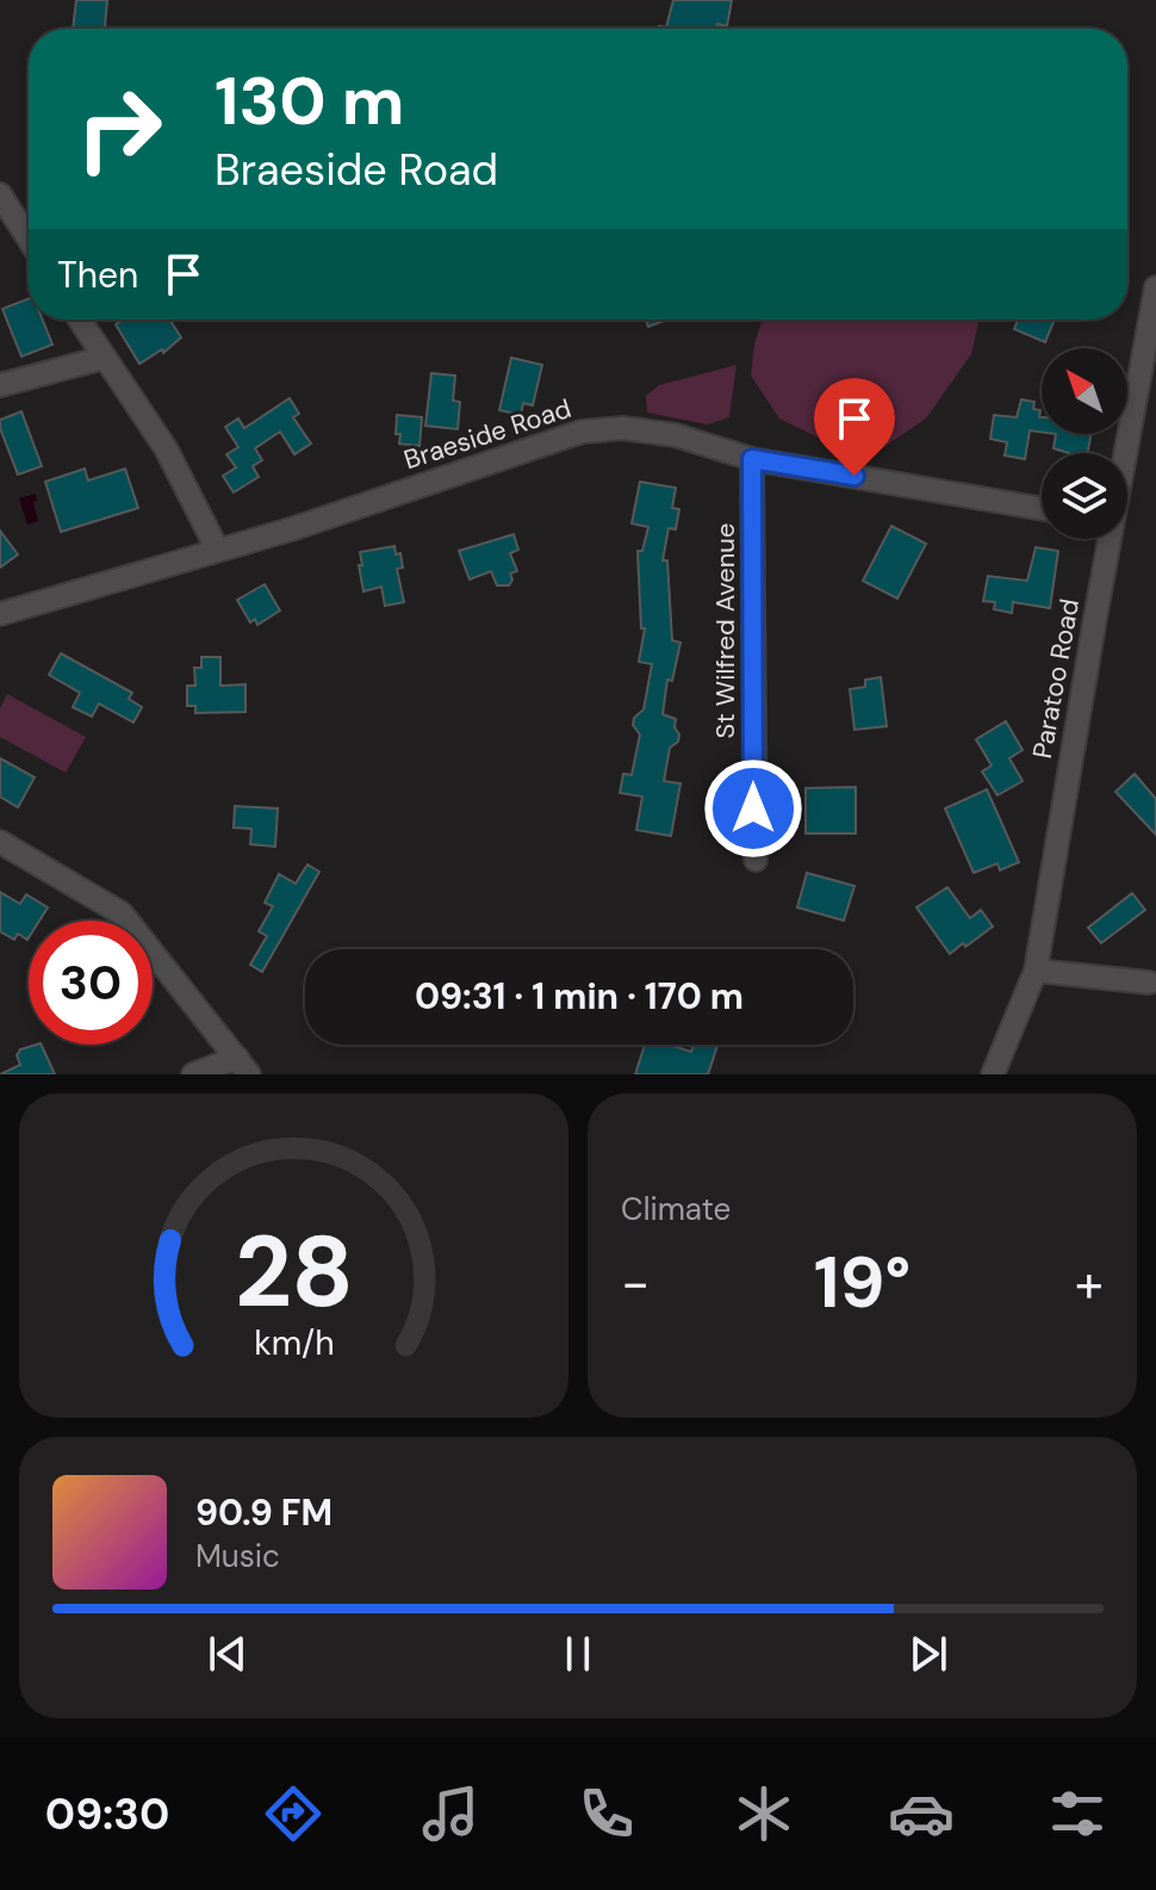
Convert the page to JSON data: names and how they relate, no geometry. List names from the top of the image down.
{
  "streets": {
    "street": ["Braeside Road", "St Wilfred Avenue", "Paratoo Road"]
  },
  "crossings": [
    ["Braeside Road", "St Wilfred Avenue"]
  ],
  "north": "top left",
  "page": {
    "turn": ["130 m", "Braeside Road"],
    "then": "Then",
    "limit": "30",
    "trip": "09:31 · 1 min · 170 m",
    "tile": "Climate",
    "heat": ["−", "19°", "+"],
    "song": ["90.9 FM", "Music"],
    "tabs": "09:30",
    "gauge": ["28", "km/h"]
  }
}
